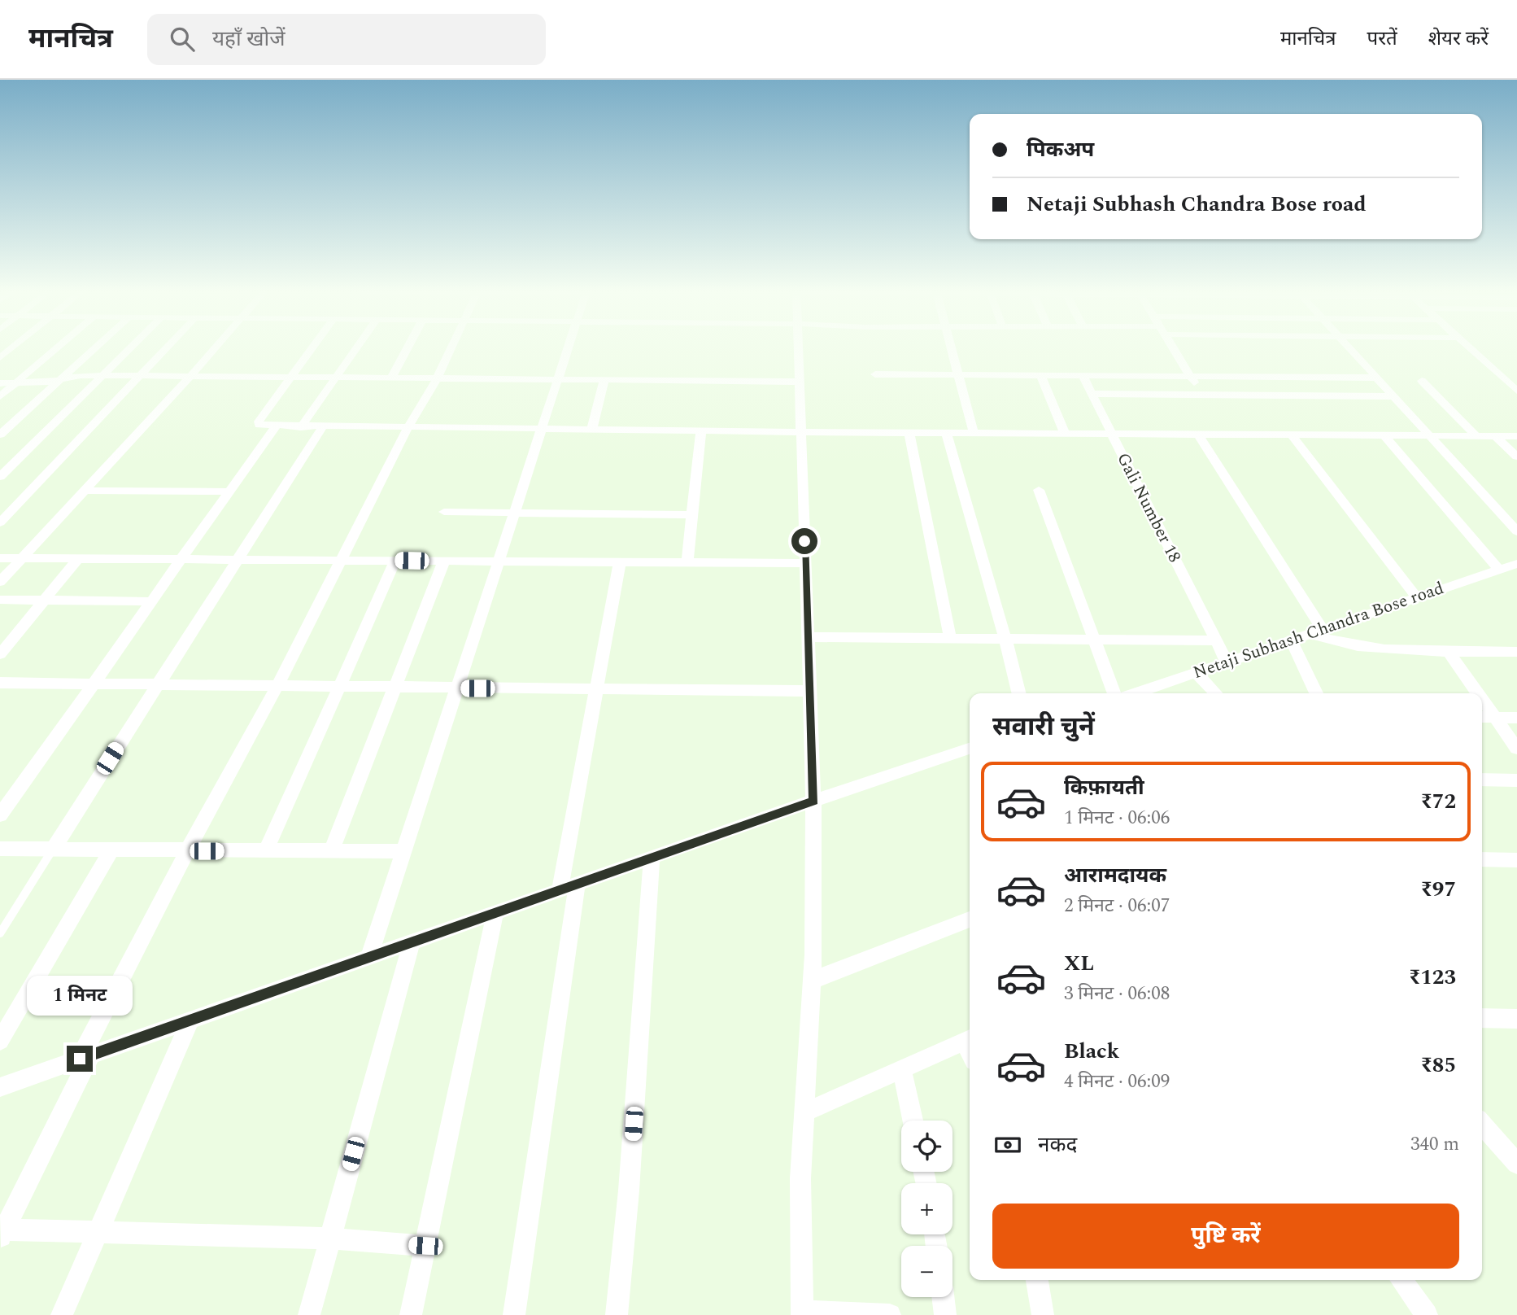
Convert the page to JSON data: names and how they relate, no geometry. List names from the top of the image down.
{
  "streets": {
    "street": ["Gali Number 18", "Netaji Subhash Chandra Bose road"]
  },
  "crossings": [
    ["Gali Number 18", "Netaji Subhash Chandra Bose road"]
  ],
  "page": {
    "header": "मानचित्र",
    "search": "यहाँ खोजें",
    "nav": ["मानचित्र", "परतें", "शेयर करें"],
    "banner": ["पिकअप", "Netaji Subhash Chandra Bose road"],
    "heading": "सवारी चुनें",
    "list": [
      {
        "name": "किफ़ायती",
        "note": "1 मिनट · 06:06",
        "value": "₹72"
      },
      {
        "name": "आरामदायक",
        "note": "2 मिनट · 06:07",
        "value": "₹97"
      },
      {
        "name": "XL",
        "note": "3 मिनट · 06:08",
        "value": "₹123"
      },
      {
        "name": "Black",
        "note": "4 मिनट · 06:09",
        "value": "₹85"
      }
    ],
    "bubble": "1 मिनट",
    "pay": ["नकद", "340 m"],
    "map_buttons": ["+", "−"],
    "buttons": "पुष्टि करें"
  }
}
